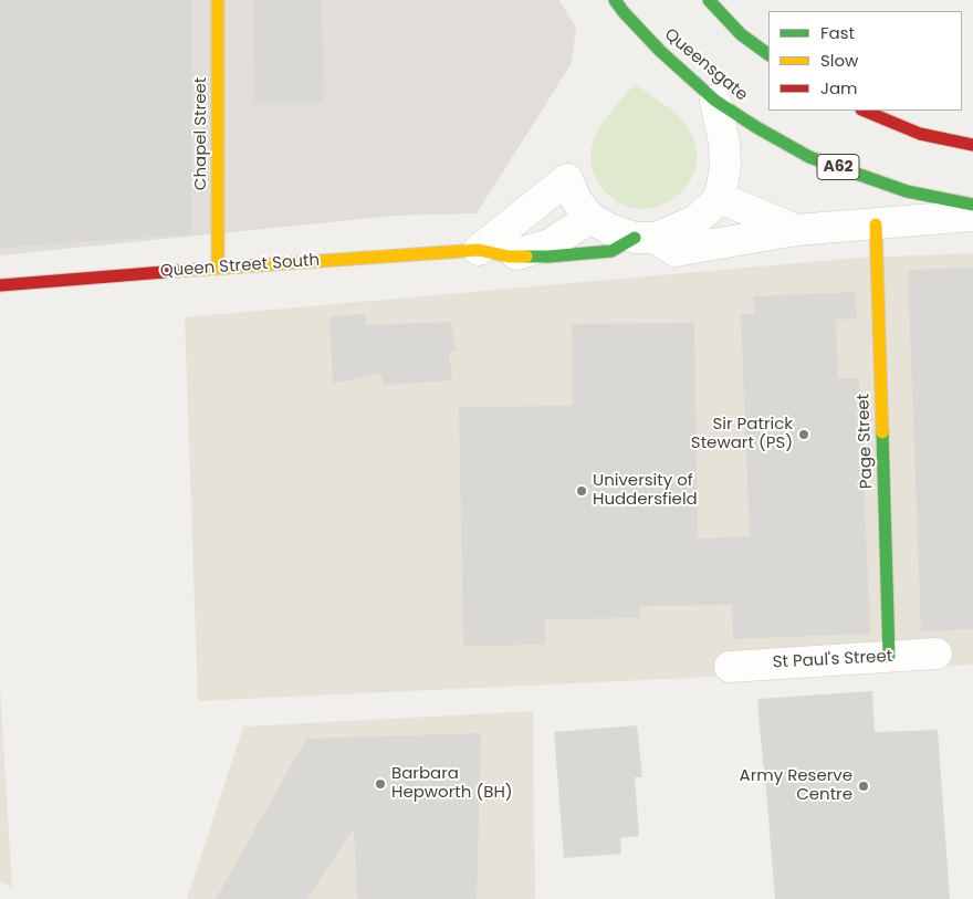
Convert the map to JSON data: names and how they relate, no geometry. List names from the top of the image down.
{
  "streets": {
    "main road": [
      "Queensgate",
      "Chapel Street",
      "A62",
      "Queen Street South",
      "Page Street"
    ],
    "street": ["St Paul's Street"]
  },
  "crossings": [
    ["Chapel Street", "Queen Street South"],
    ["Page Street", "St Paul's Street"]
  ],
  "places": [
    "Sir Patrick Stewart (PS)",
    "University of Huddersfield",
    "Barbara Hepworth (BH)",
    "Army Reserve Centre"
  ],
  "legend": ["Fast", "Slow", "Jam"]
}
